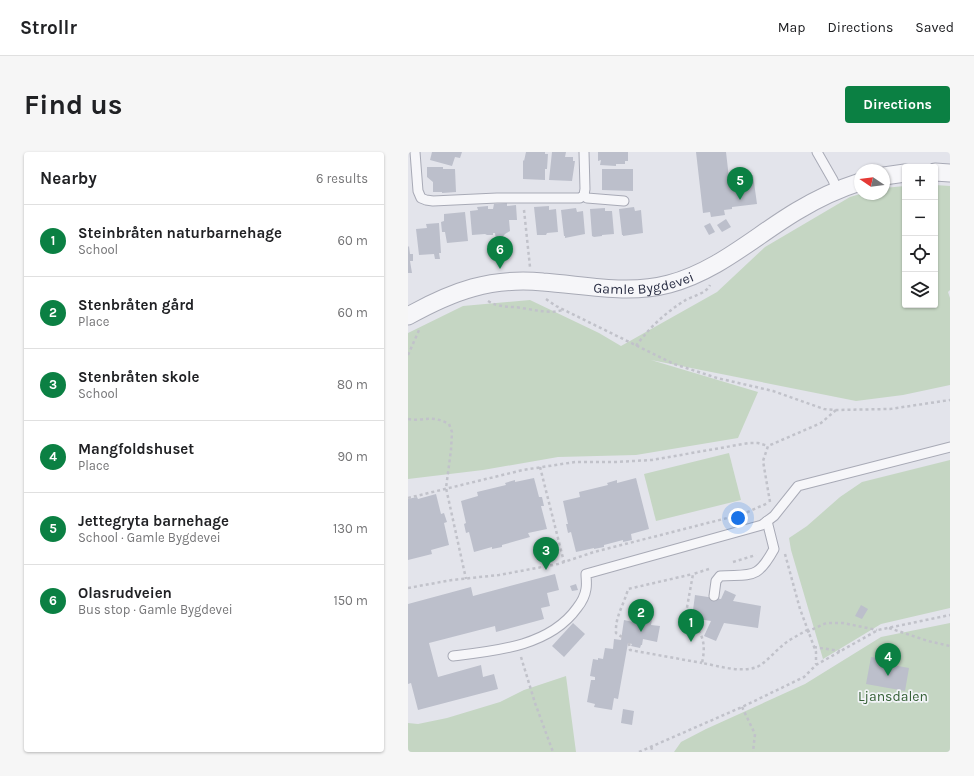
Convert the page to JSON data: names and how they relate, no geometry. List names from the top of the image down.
{
  "streets": {
    "street": ["Gamle Bygdevei"]
  },
  "parks": ["Ljansdalen"],
  "north": "left",
  "page": {
    "header": "Strollr",
    "nav": ["Map", "Directions", "Saved"],
    "buttons": "Directions",
    "title": "Find us",
    "heading": ["Nearby", "6 results"],
    "map_buttons": ["+", "−"],
    "pins": [
      "5",
      "6",
      "3",
      "2",
      "1",
      "4"
    ],
    "list": [
      {
        "mark": "1",
        "name": "Steinbråten naturbarnehage",
        "note": "School",
        "value": "60 m"
      },
      {
        "mark": "2",
        "name": "Stenbråten gård",
        "note": "Place",
        "value": "60 m"
      },
      {
        "mark": "3",
        "name": "Stenbråten skole",
        "note": "School",
        "value": "80 m"
      },
      {
        "mark": "4",
        "name": "Mangfoldshuset",
        "note": "Place",
        "value": "90 m"
      },
      {
        "mark": "5",
        "name": "Jettegryta barnehage",
        "note": "School · Gamle Bygdevei",
        "value": "130 m"
      },
      {
        "mark": "6",
        "name": "Olasrudveien",
        "note": "Bus stop · Gamle Bygdevei",
        "value": "150 m"
      }
    ]
  }
}
